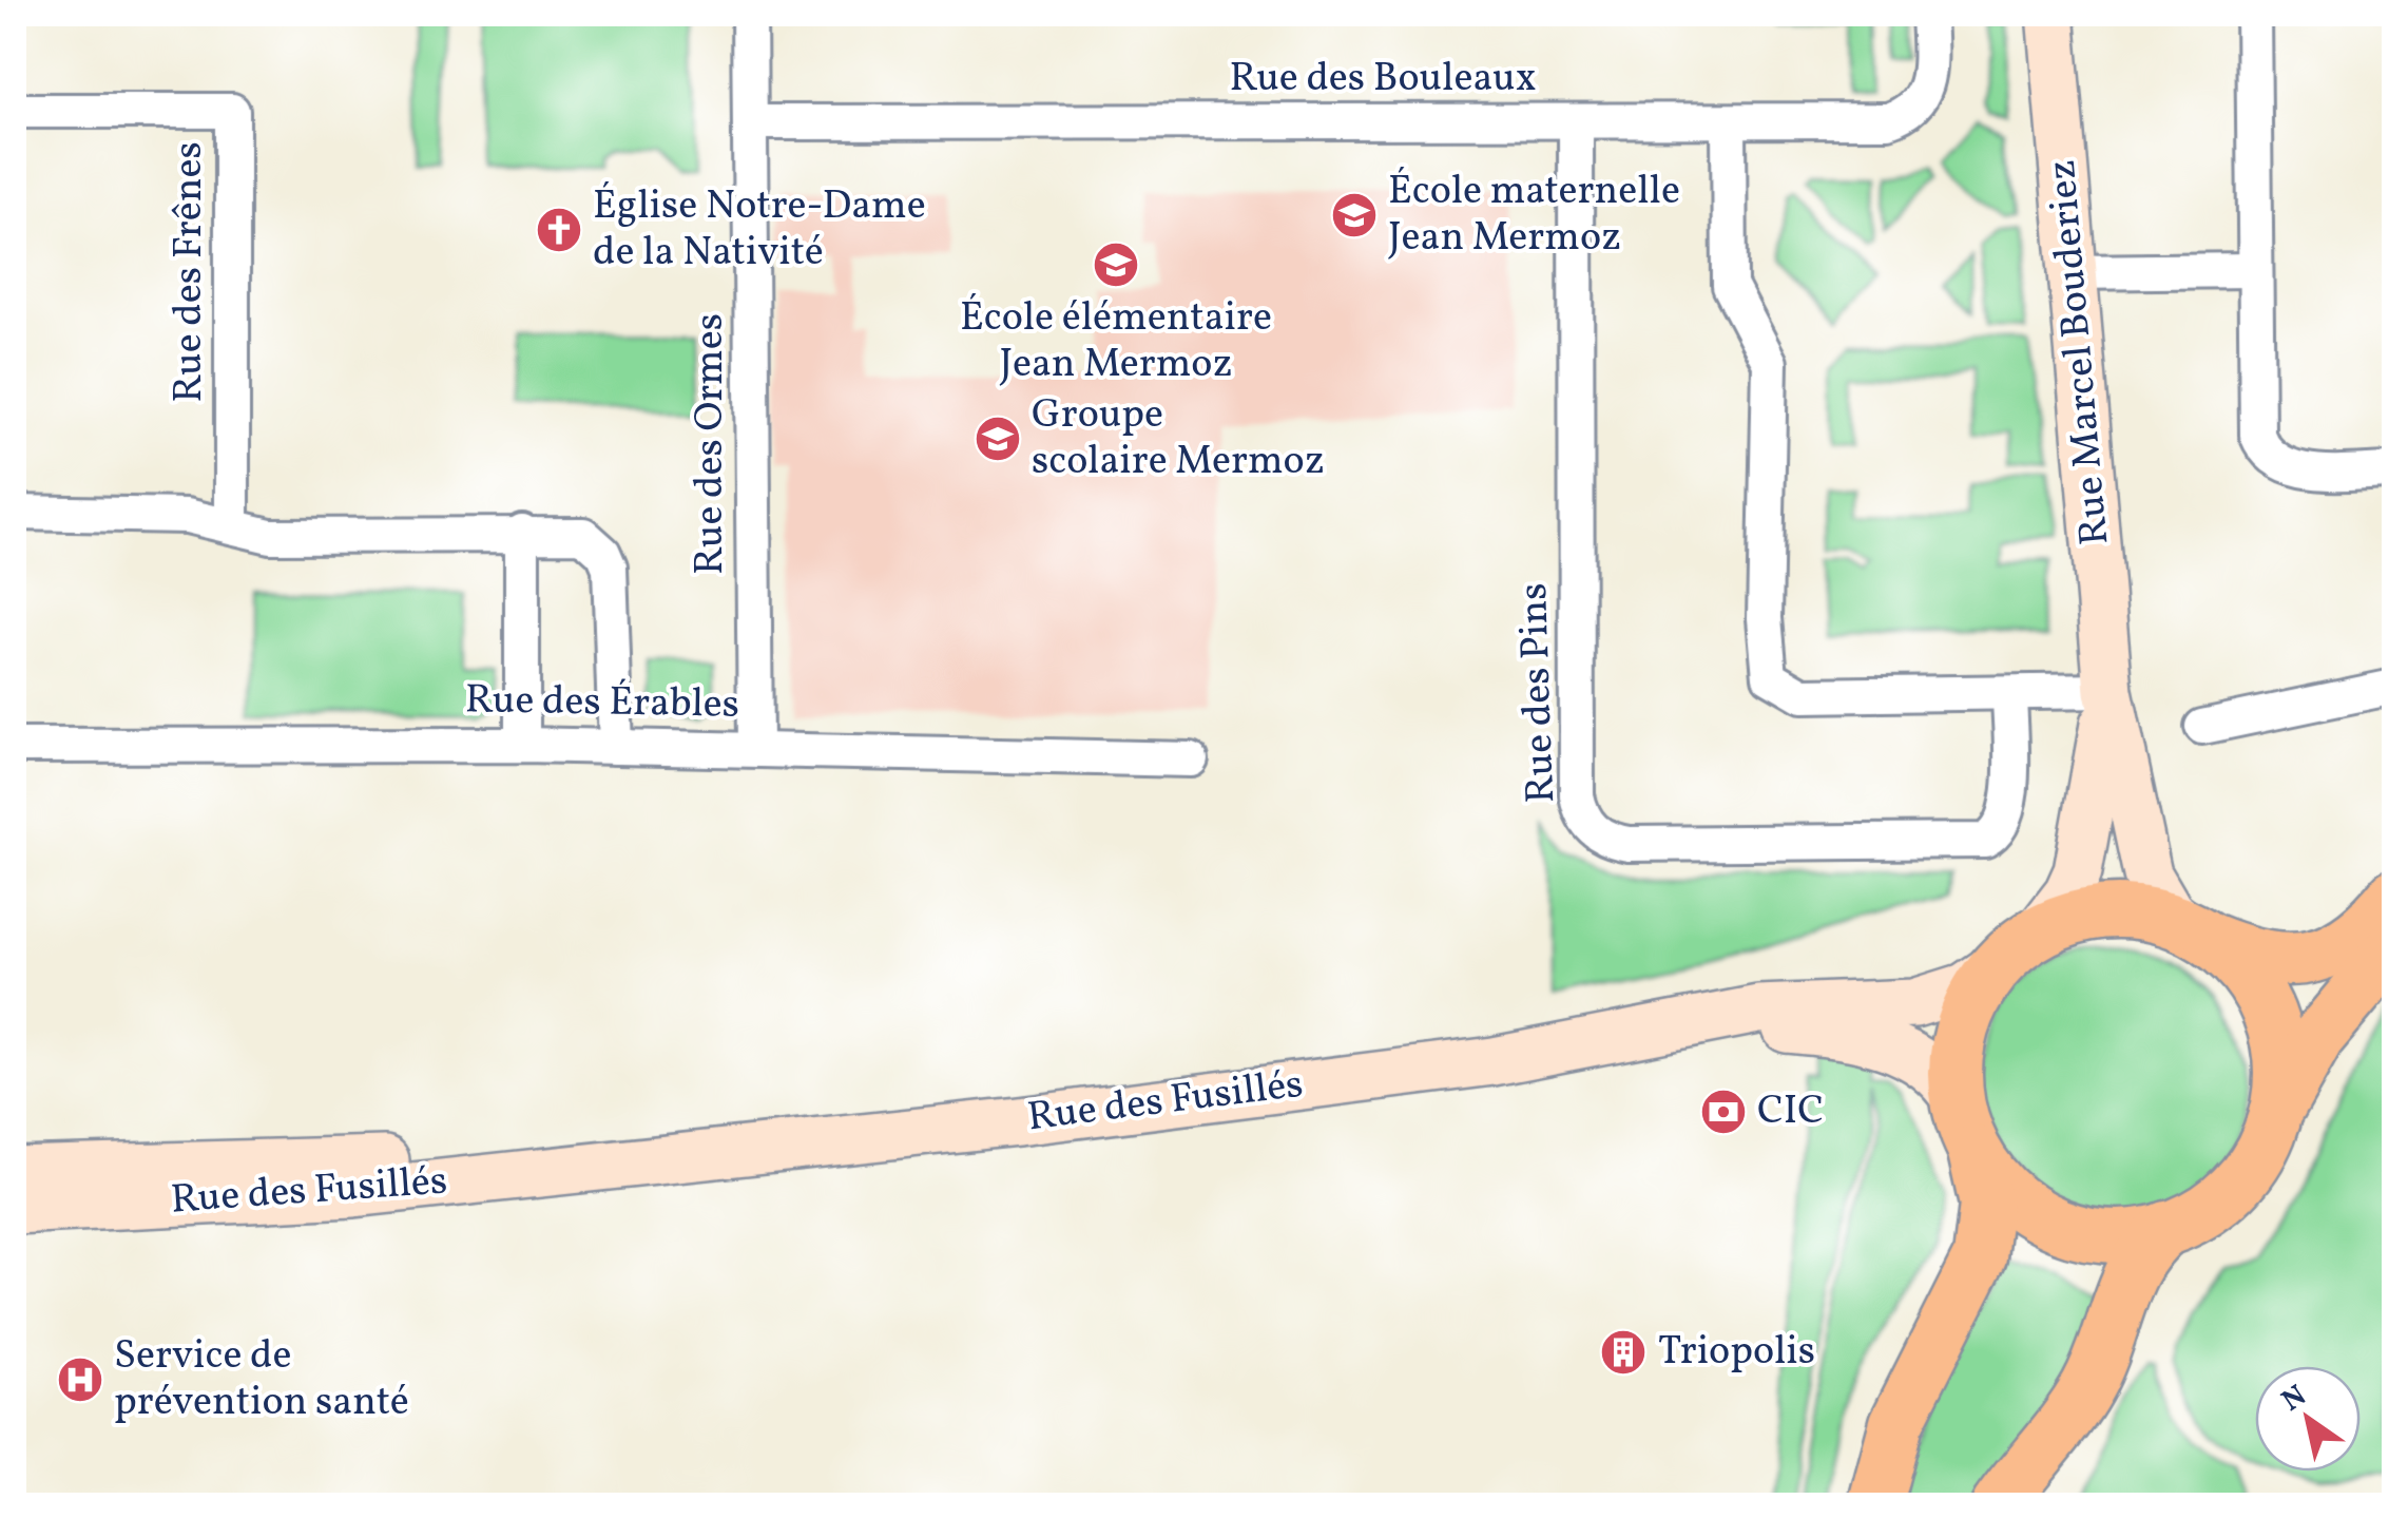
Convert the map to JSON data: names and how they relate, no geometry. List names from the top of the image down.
{
  "streets": {
    "main road": ["Rue Marcel Bouderiez", "Rue des Fusillés"],
    "street": [
      "Rue des Bouleaux",
      "Rue des Frênes",
      "Rue des Ormes",
      "Rue des Pins",
      "Rue des Érables"
    ]
  },
  "crossings": [
    ["Rue des Bouleaux", "Rue des Ormes"],
    ["Rue des Bouleaux", "Rue des Pins"],
    ["Rue Marcel Bouderiez", "Rue des Fusillés"],
    ["Rue des Ormes", "Rue des Érables"]
  ],
  "places": {
    "school or university": ["École maternelle Jean Mermoz", "École élémentaire Jean Mermoz", "Groupe scolaire Mermoz"],
    "church": ["Église Notre-Dame de la Nativité"],
    "bank": ["CIC"],
    "building": ["Triopolis"],
    "hospital": ["Service de prévention santé"]
  },
  "north": "top left"
}
